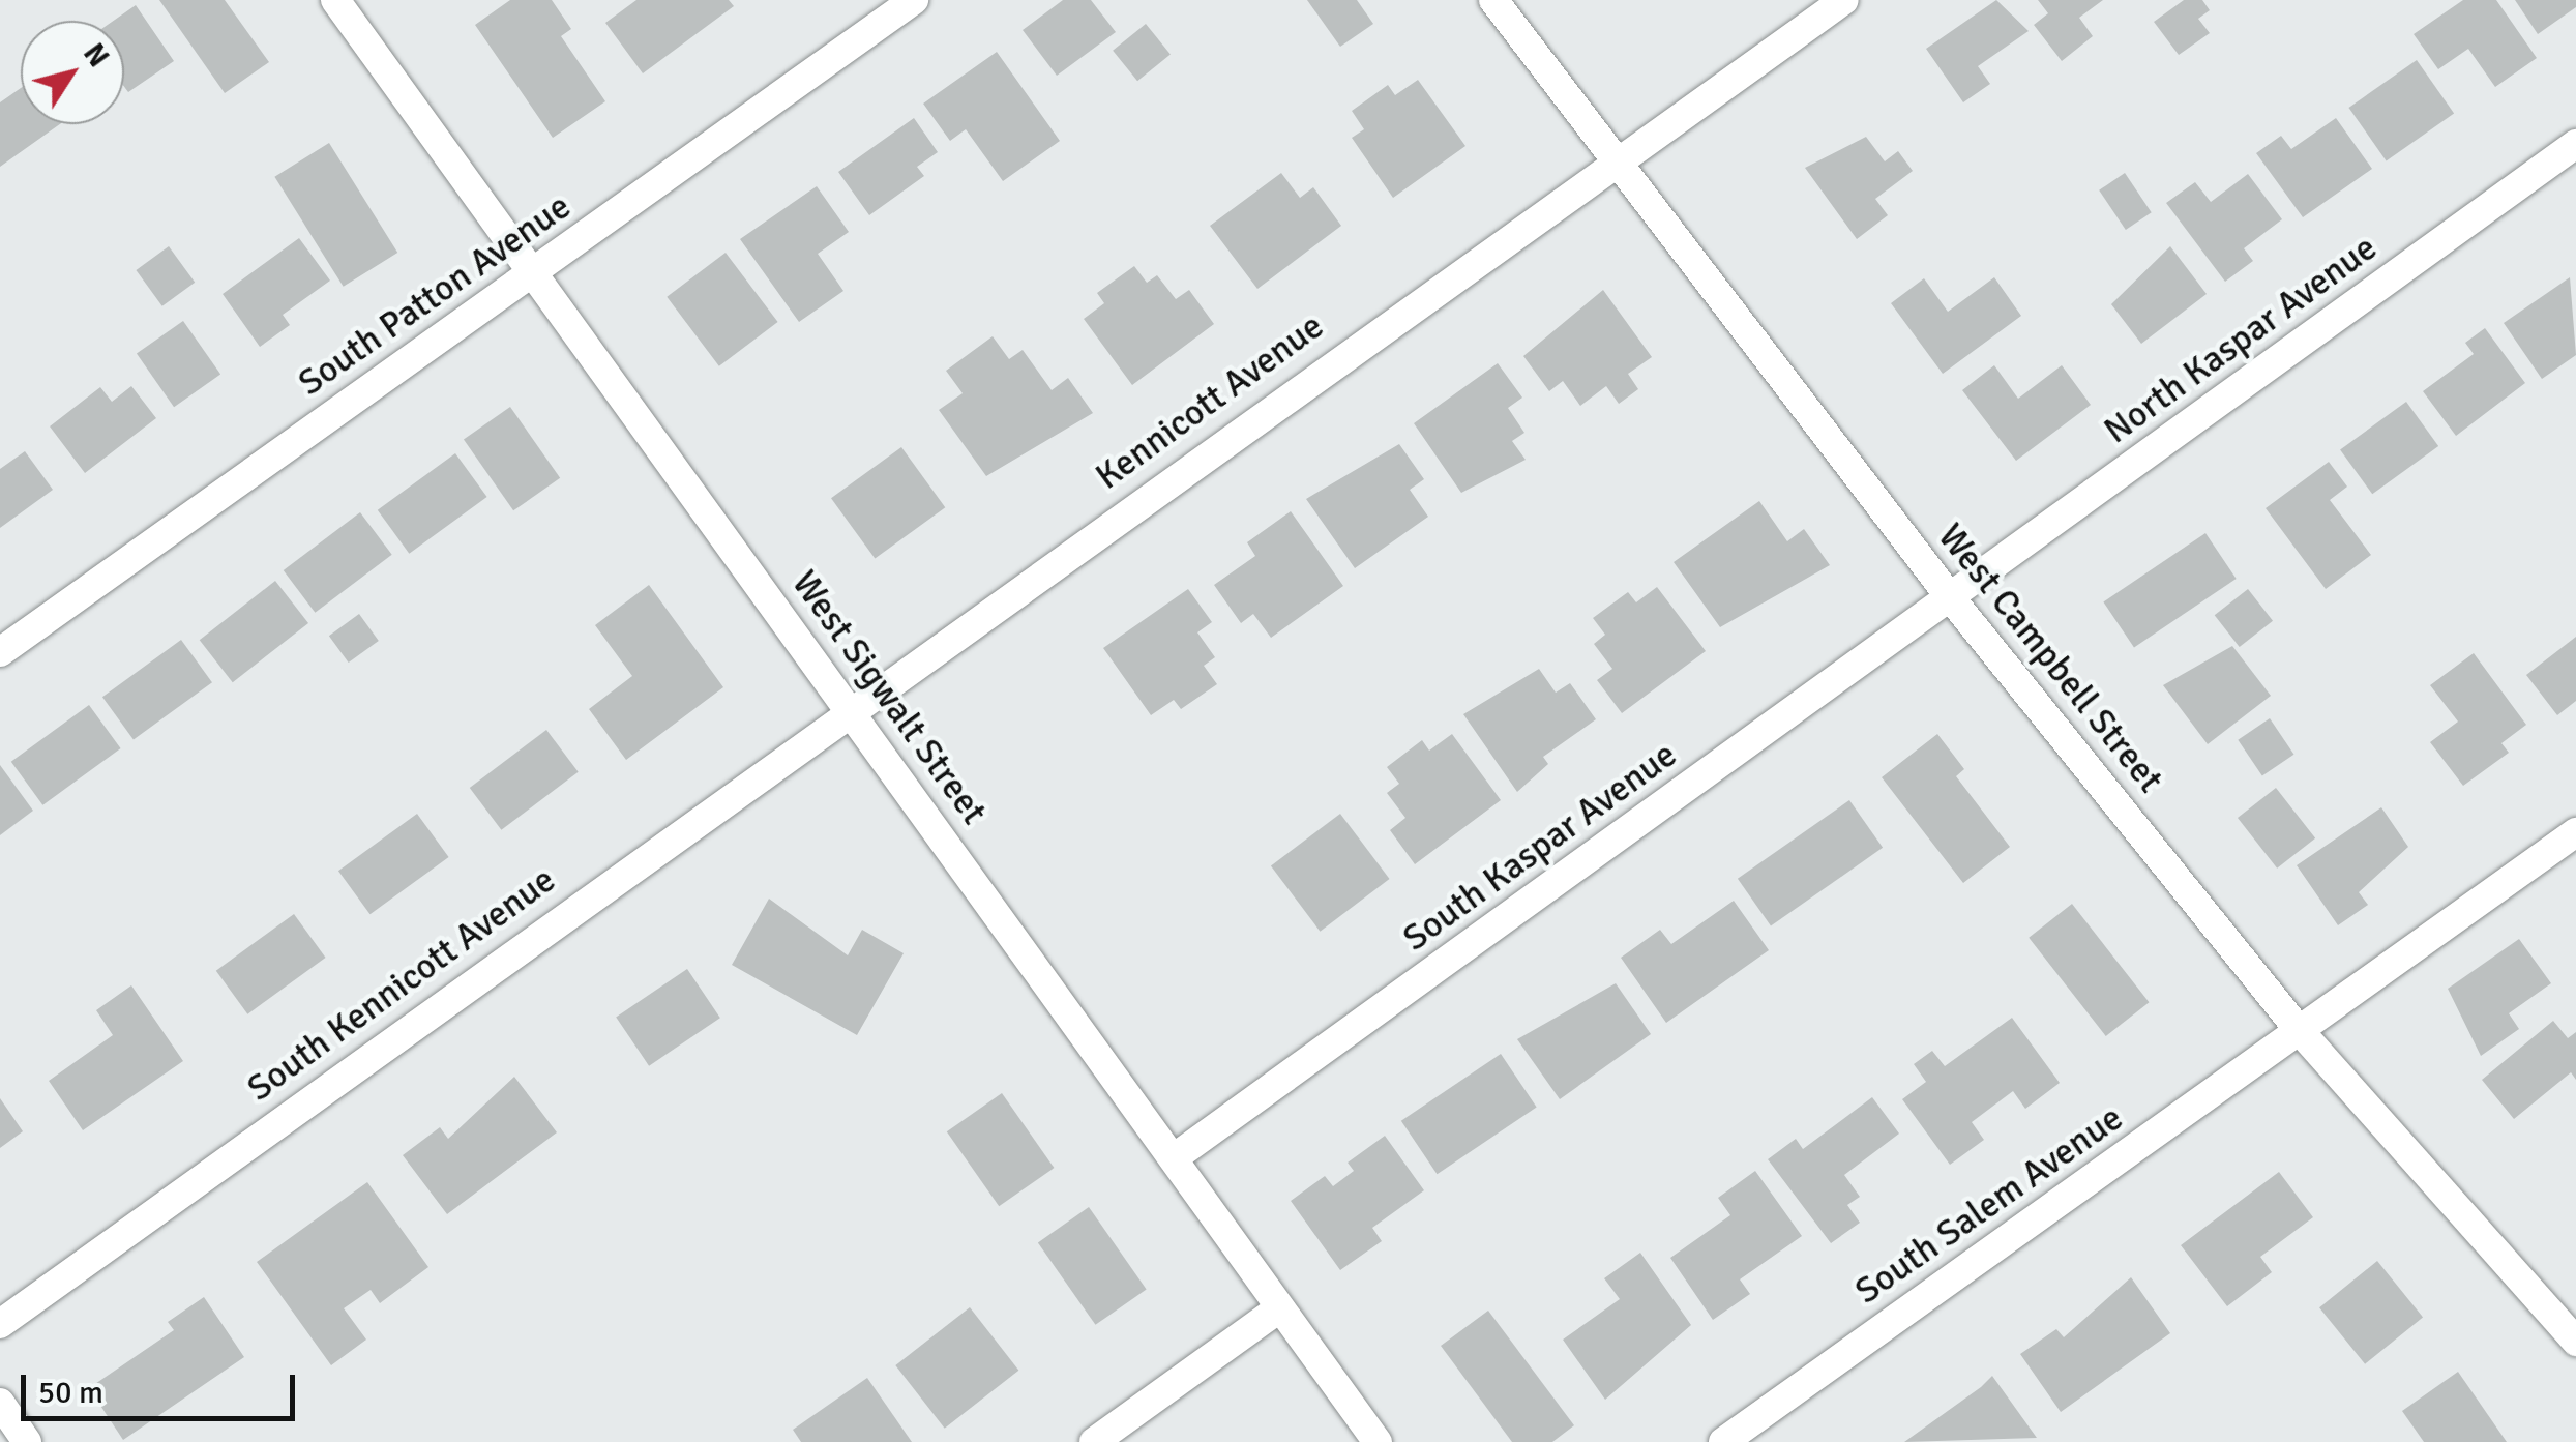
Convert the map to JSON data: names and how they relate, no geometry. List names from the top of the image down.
{
  "streets": {
    "street": [
      "South Patton Avenue",
      "North Kaspar Avenue",
      "Kennicott Avenue",
      "West Campbell Street",
      "West Sigwalt Street",
      "South Kaspar Avenue",
      "South Kennicott Avenue",
      "South Salem Avenue"
    ]
  },
  "crossings": [
    ["South Patton Avenue", "West Sigwalt Street"],
    ["North Kaspar Avenue", "West Campbell Street"],
    ["North Kaspar Avenue", "South Kaspar Avenue"],
    ["Kennicott Avenue", "West Campbell Street"],
    ["Kennicott Avenue", "West Sigwalt Street"],
    ["Kennicott Avenue", "South Kennicott Avenue"],
    ["West Campbell Street", "South Kaspar Avenue"],
    ["West Campbell Street", "South Salem Avenue"],
    ["West Sigwalt Street", "South Kaspar Avenue"],
    ["West Sigwalt Street", "South Kennicott Avenue"]
  ],
  "scale_bar": "50 m",
  "north": "top right"
}
